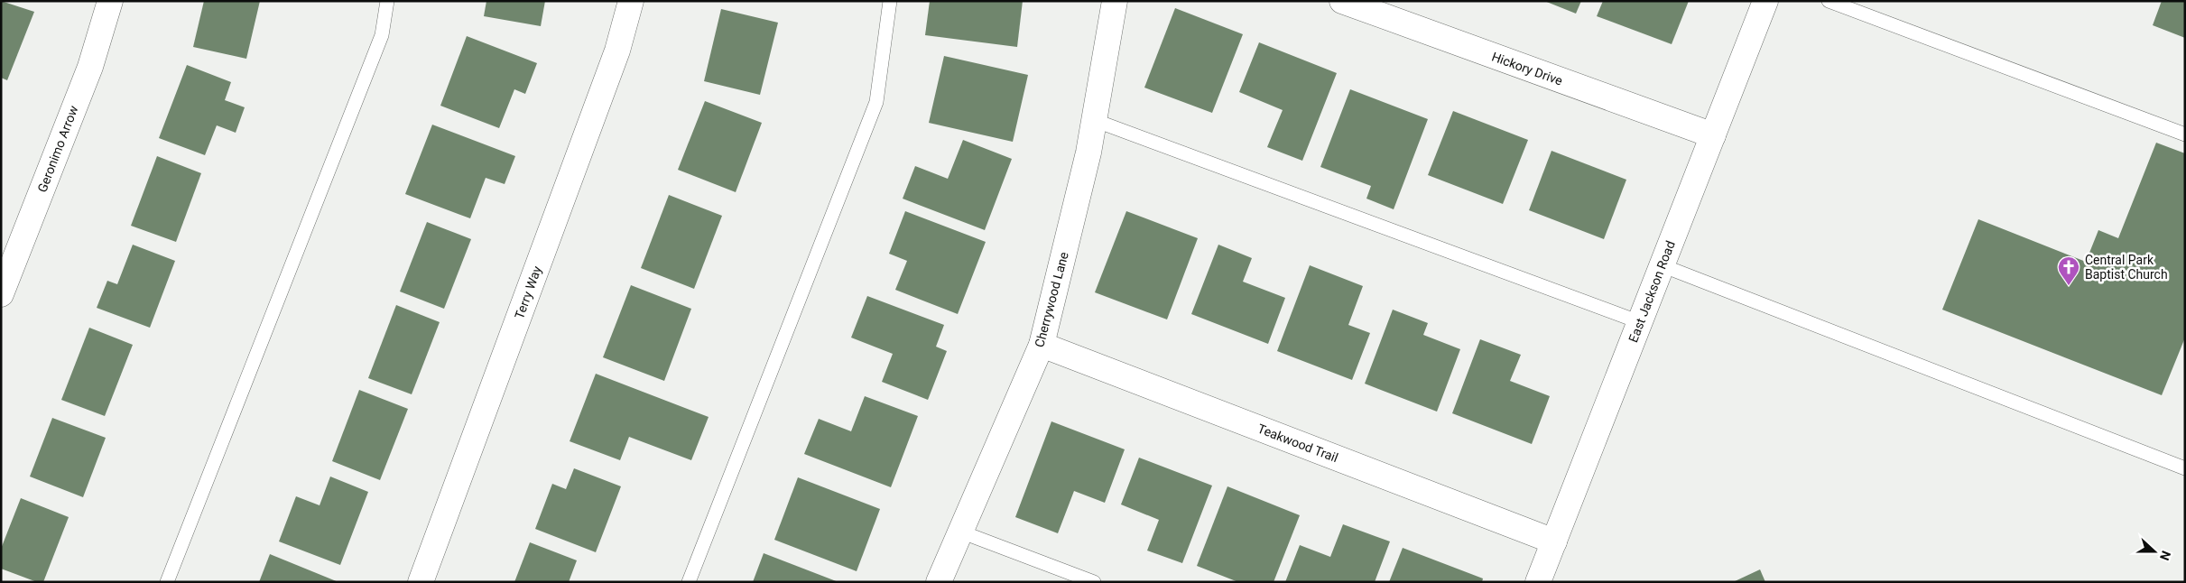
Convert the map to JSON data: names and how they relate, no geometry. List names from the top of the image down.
{
  "streets": {
    "street": [
      "Hickory Drive",
      "Geronimo Arrow",
      "East Jackson Road",
      "Terry Way",
      "Cherrywood Lane",
      "Teakwood Trail"
    ]
  },
  "crossings": [
    ["Hickory Drive", "East Jackson Road"],
    ["East Jackson Road", "Teakwood Trail"],
    ["Cherrywood Lane", "Teakwood Trail"]
  ],
  "places": {
    "church": ["Central Park Baptist Church"]
  },
  "north": "right"
}
